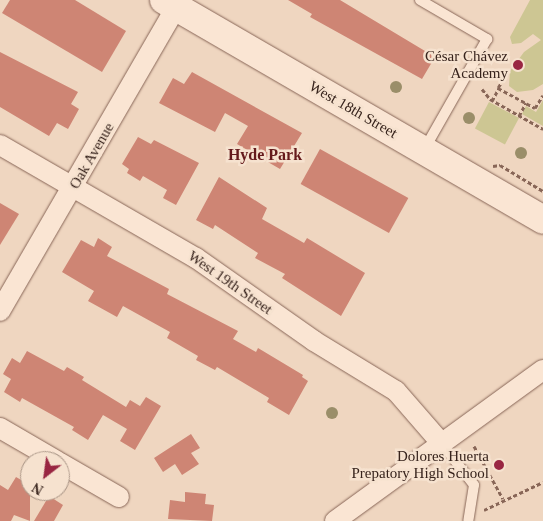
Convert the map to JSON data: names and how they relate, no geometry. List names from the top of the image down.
{
  "streets": {
    "street": ["West 18th Street", "Oak Avenue", "West 19th Street"]
  },
  "crossings": [
    ["West 18th Street", "Oak Avenue"],
    ["Oak Avenue", "West 19th Street"]
  ],
  "districts": ["Hyde Park"],
  "places": ["César Chávez Academy", "Dolores Huerta Prepatory High School"],
  "north": "bottom left"
}
